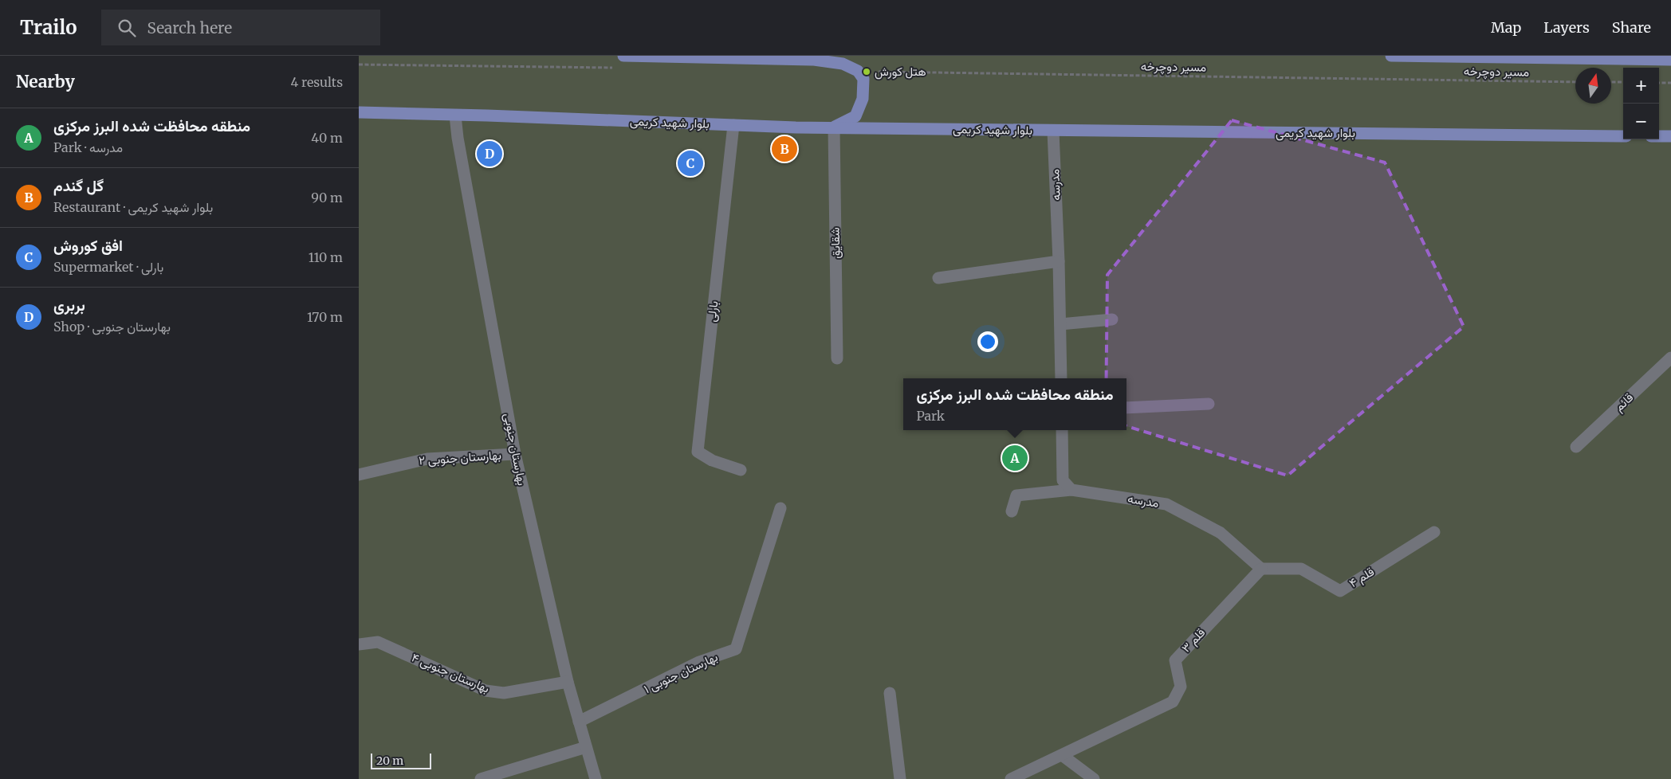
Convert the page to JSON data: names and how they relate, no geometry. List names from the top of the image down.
{
  "streets": {
    "main road": ["بلوار شهید کریمی"],
    "street": [
      "مدرسه",
      "شقایق",
      "بارلی",
      "قائم",
      "بهارستان جنوبی",
      "بهارستان جنوبی ۲",
      "قلم ۴",
      "قلم ۳",
      "بهارستان جنوبی ۴",
      "بهارستان جنوبی ۱"
    ],
    "path": ["مسیر دوچرخه"]
  },
  "crossings": [
    ["بلوار شهید کریمی", "مدرسه"],
    ["بلوار شهید کریمی", "شقایق"],
    ["بلوار شهید کریمی", "بارلی"],
    ["بلوار شهید کریمی", "بهارستان جنوبی"],
    ["مدرسه", "قلم ۴"],
    ["مدرسه", "قلم ۳"],
    ["بهارستان جنوبی", "بهارستان جنوبی ۲"],
    ["بهارستان جنوبی", "بهارستان جنوبی ۴"],
    ["بهارستان جنوبی", "بهارستان جنوبی ۱"],
    ["قلم ۴", "قلم ۳"]
  ],
  "places": ["هتل کورش"],
  "scale_bar": "20 m",
  "north": "top",
  "page": {
    "header": "Trailo",
    "search": "Search here",
    "nav": ["Map", "Layers", "Share"],
    "heading": ["Nearby", "4 results"],
    "map_buttons": ["+", "−"],
    "list": [
      {
        "mark": "A",
        "name": "منطقه محافظت شده البرز مرکزی",
        "note": "Park · مدرسه",
        "value": "40 m"
      },
      {
        "mark": "B",
        "name": "گل گندم",
        "note": "Restaurant · بلوار شهید کریمی",
        "value": "90 m"
      },
      {
        "mark": "C",
        "name": "افق کوروش",
        "note": "Supermarket · بارلی",
        "value": "110 m"
      },
      {
        "mark": "D",
        "name": "بربری",
        "note": "Shop · بهارستان جنوبی",
        "value": "170 m"
      }
    ],
    "pins": [
      "B",
      "D",
      "C",
      "A"
    ],
    "popup": ["منطقه محافظت شده البرز مرکزی", "Park"],
    "scale": "20 m"
  }
}
